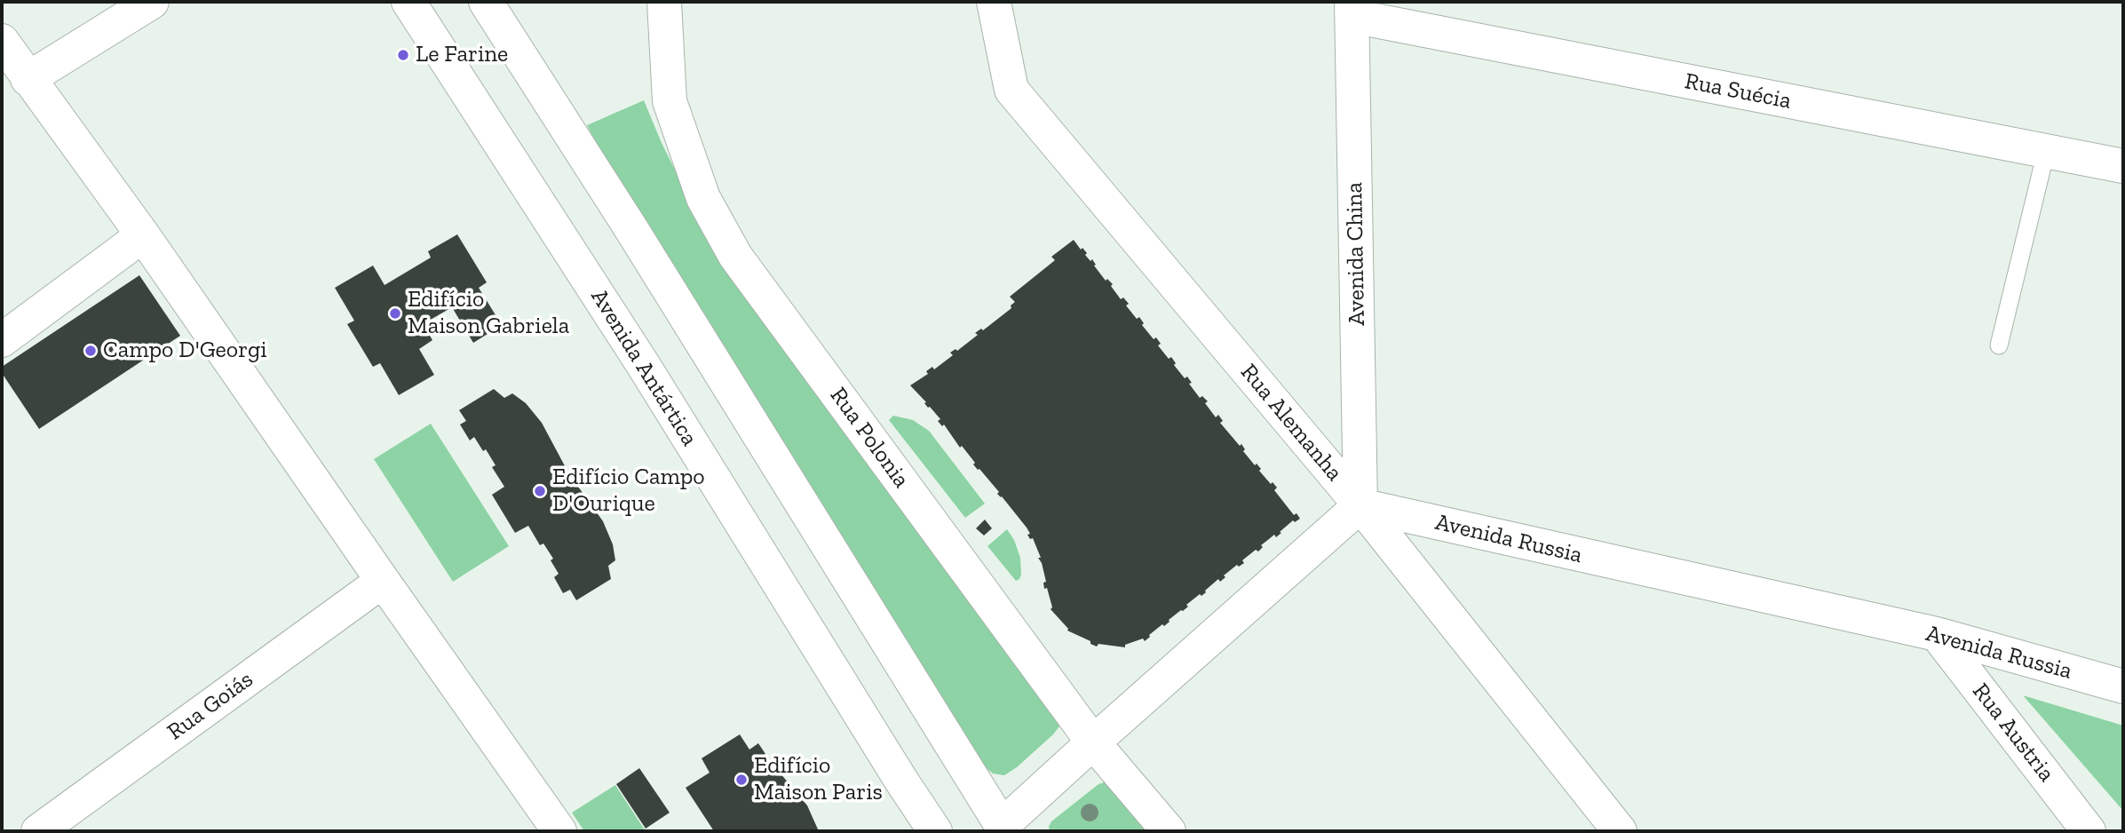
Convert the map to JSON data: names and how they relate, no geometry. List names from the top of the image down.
{
  "streets": {
    "street": [
      "Rua Suécia",
      "Avenida China",
      "Avenida Antártica",
      "Rua Alemanha",
      "Rua Polonia",
      "Avenida Russia",
      "Rua Goiás",
      "Rua Austria"
    ]
  },
  "crossings": [
    ["Rua Suécia", "Avenida China"],
    ["Avenida China", "Rua Alemanha"],
    ["Avenida China", "Avenida Russia"],
    ["Rua Alemanha", "Avenida Russia"],
    ["Avenida Russia", "Rua Austria"]
  ],
  "places": [
    "Le Farine",
    "Edifício Maison Gabriela",
    "Campo D'Georgi",
    "Edifício Campo D'Ourique",
    "Edifício Maison Paris"
  ]
}
